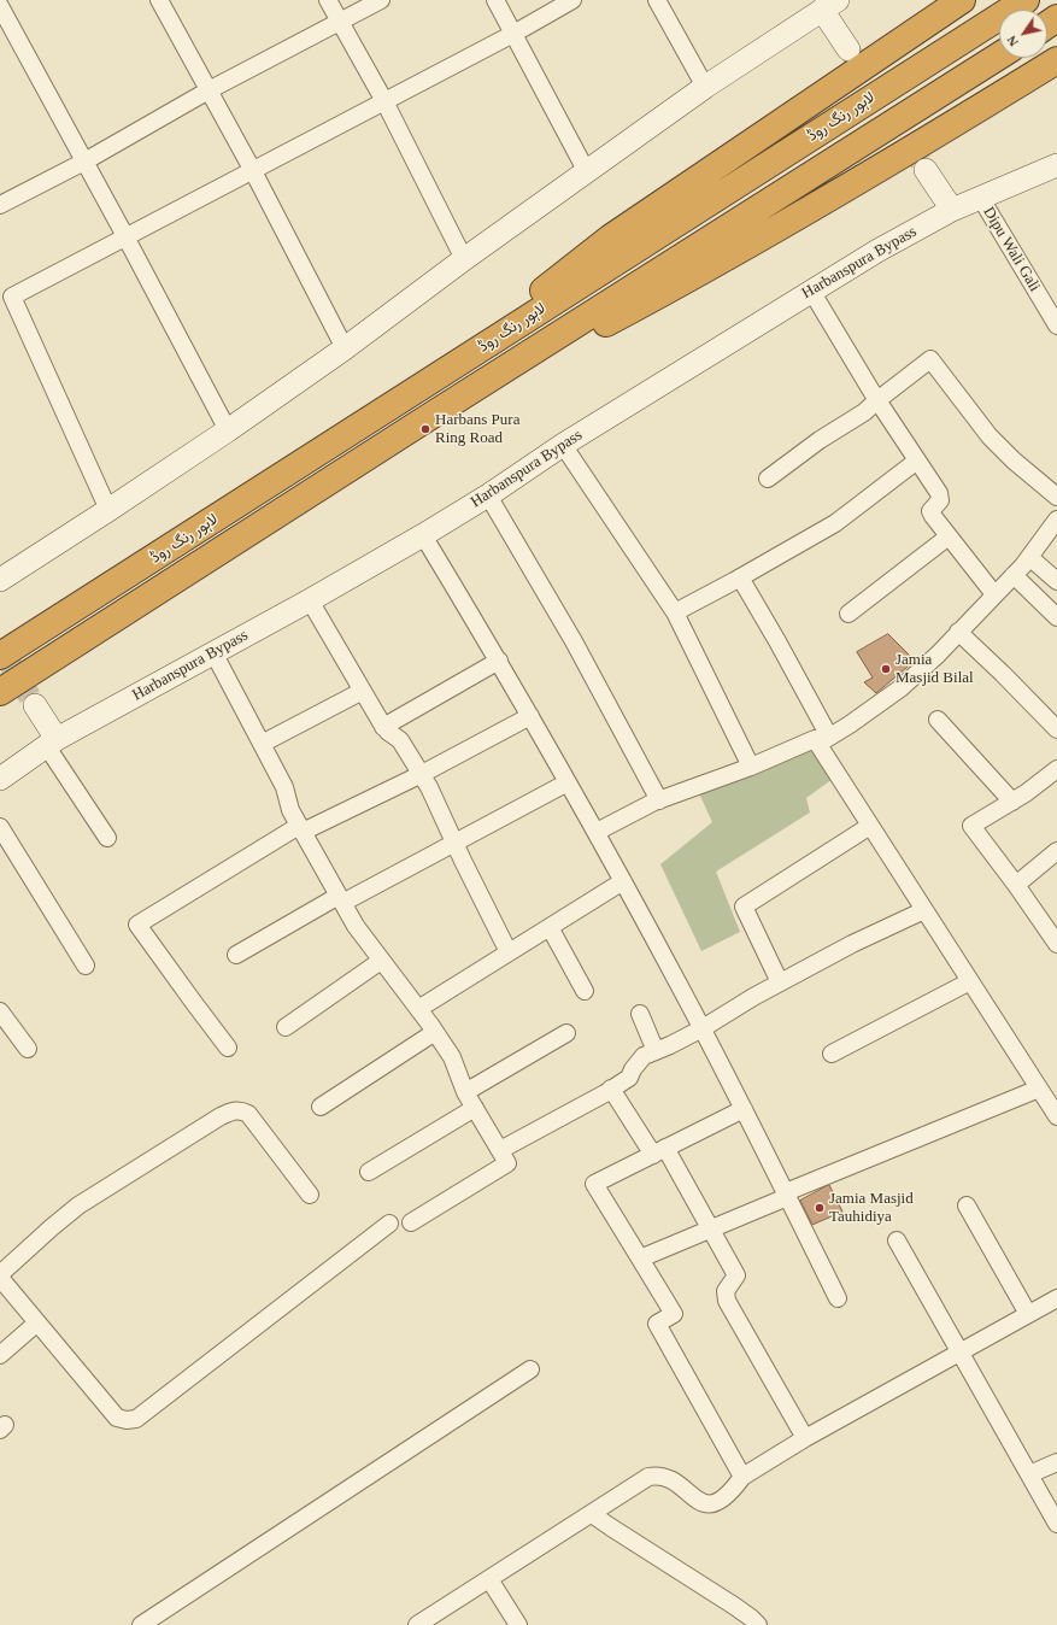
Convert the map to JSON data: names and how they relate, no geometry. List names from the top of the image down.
{
  "streets": {
    "highway": ["لاہور رنگ روڈ"],
    "street": ["Dipu Wali Gali", "Harbanspura Bypass"]
  },
  "crossings": [
    ["Dipu Wali Gali", "Harbanspura Bypass"]
  ],
  "places": ["Harbans Pura Ring Road", "Jamia Masjid Bilal", "Jamia Masjid Tauhidiya"],
  "north": "bottom left"
}
